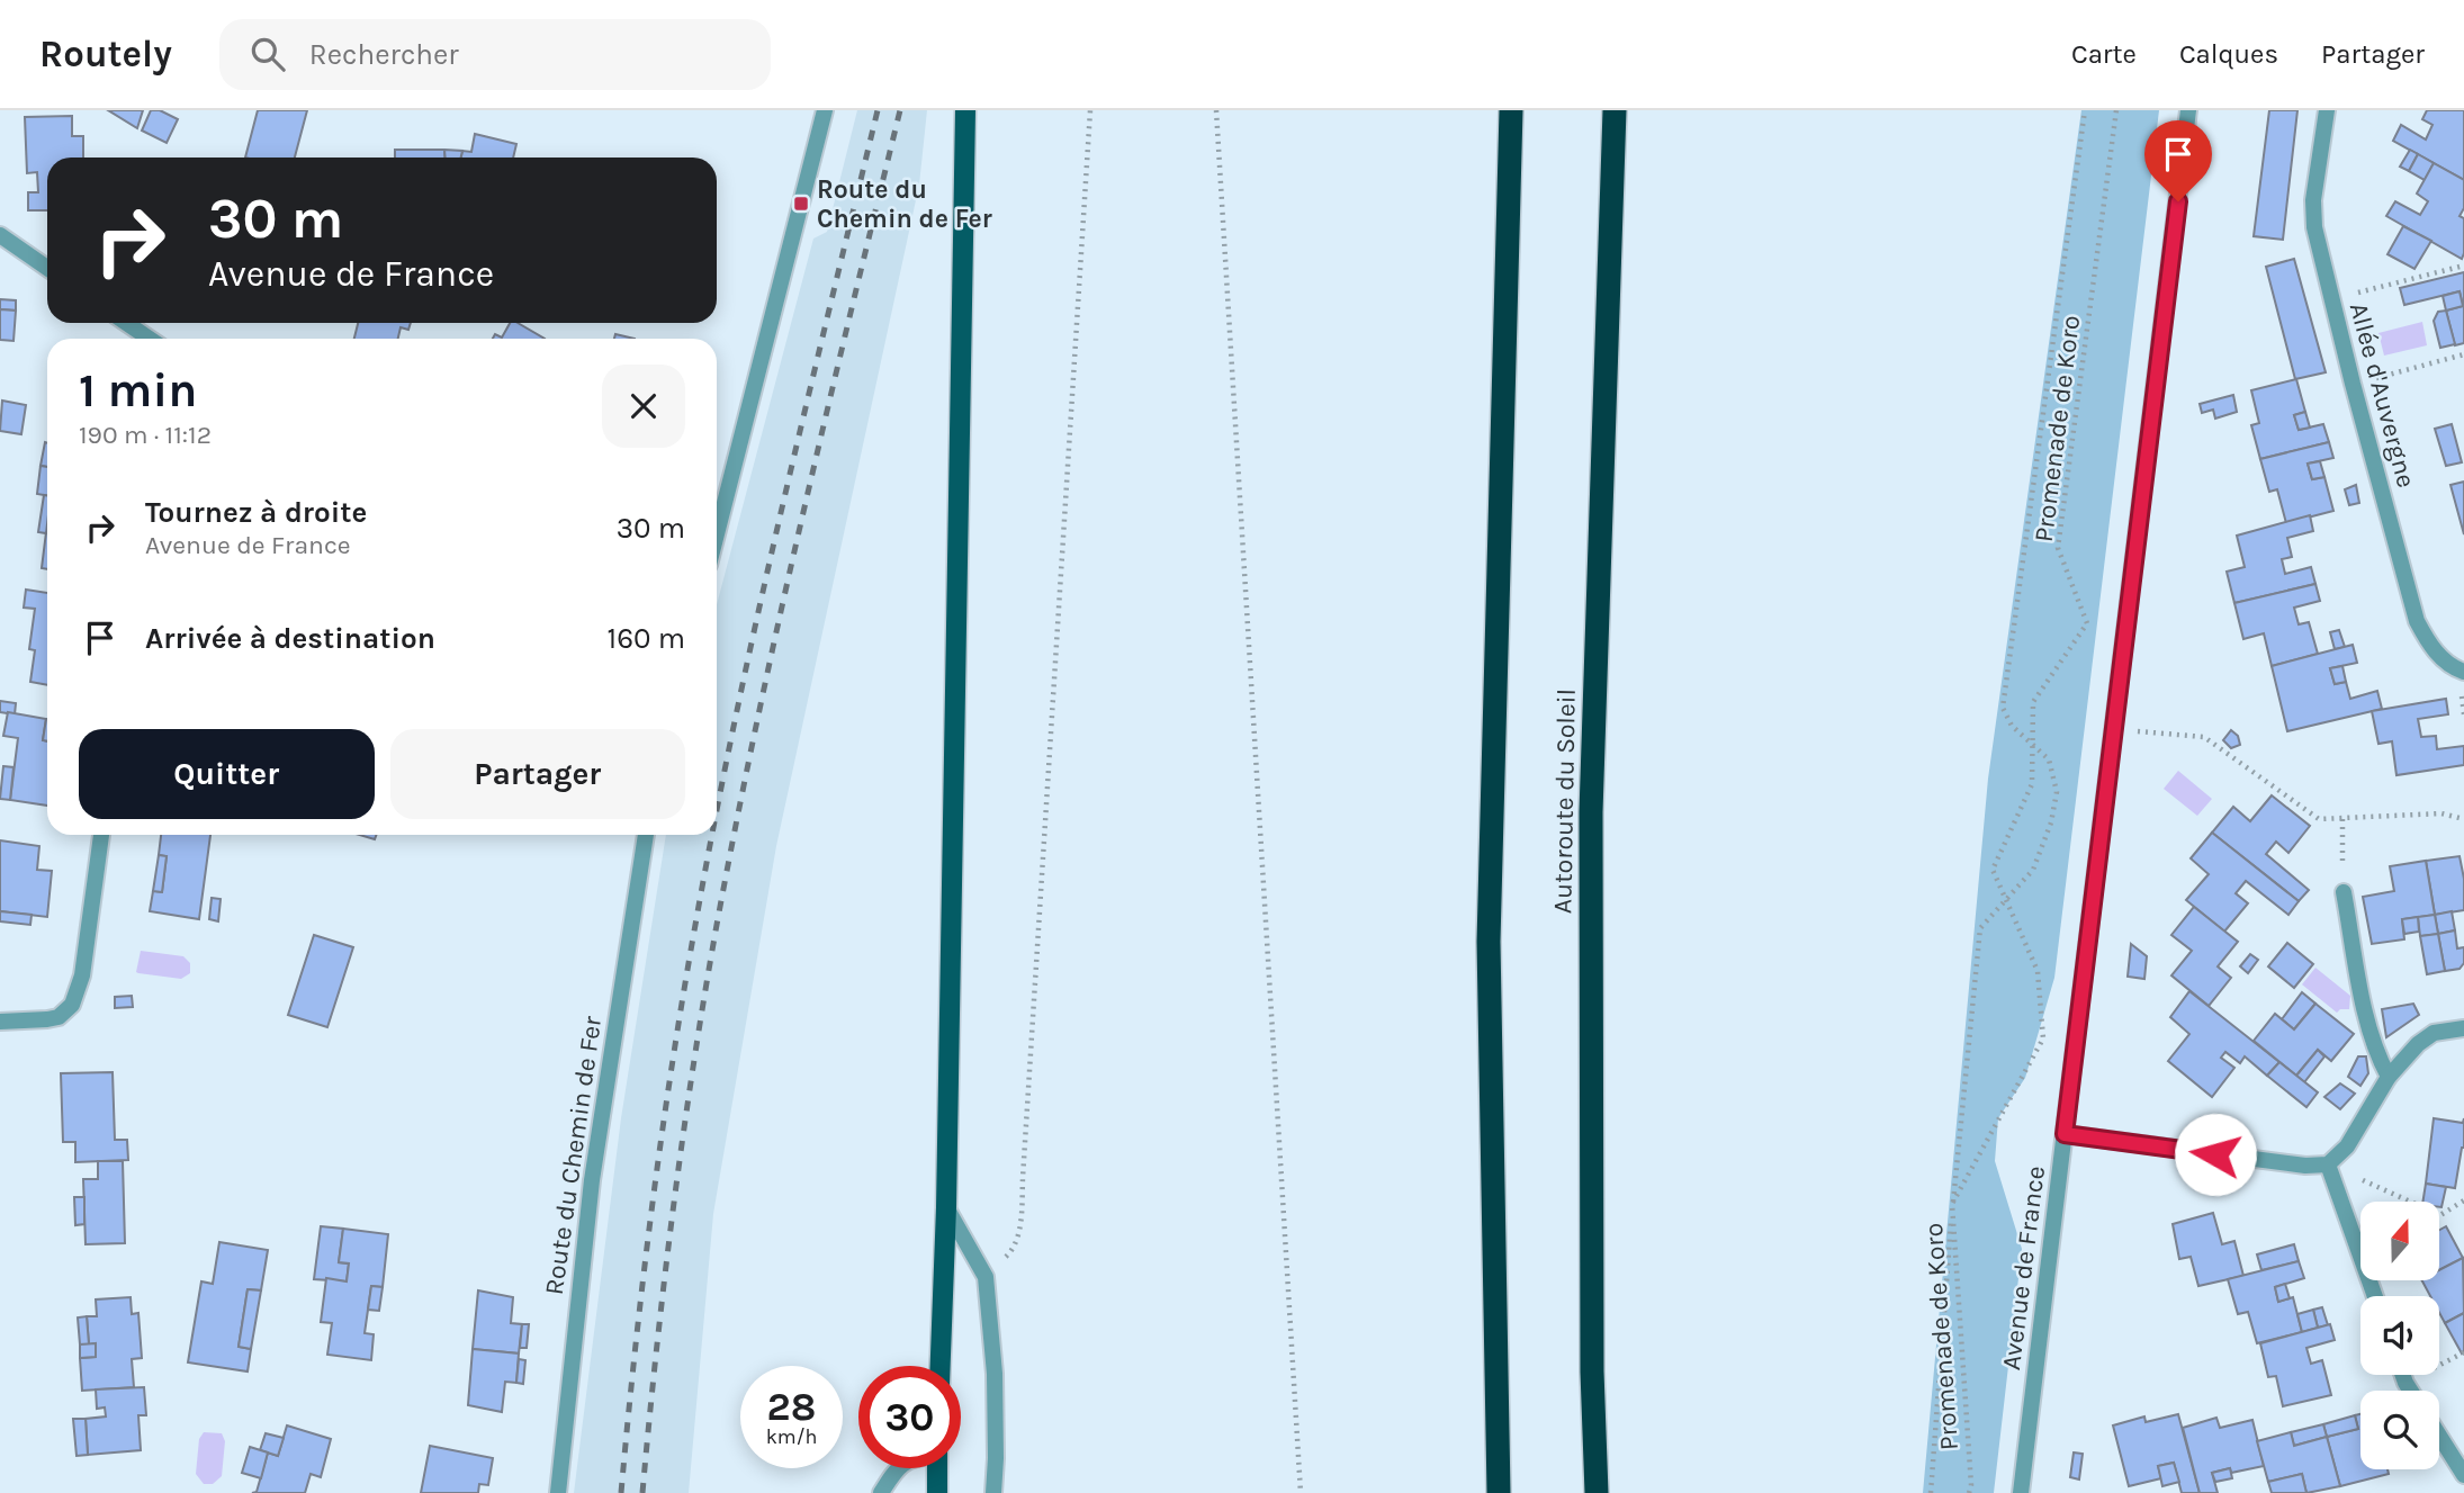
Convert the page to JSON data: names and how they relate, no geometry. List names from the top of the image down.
{
  "streets": {
    "highway": ["Autoroute du Soleil"],
    "street": ["Allée d'Auvergne", "Route du Chemin de Fer", "Avenue de France"],
    "path": ["Promenade de Koro"]
  },
  "places": {
    "transit": ["Route du Chemin de Fer"]
  },
  "north": "top",
  "page": {
    "header": "Routely",
    "search": "Rechercher",
    "nav": ["Carte", "Calques", "Partager"],
    "turn": ["30 m", "Avenue de France"],
    "heading": ["1 min", "190 m · 11:12"],
    "list": [
      {
        "name": "Tournez à droite",
        "note": "Avenue de France",
        "value": "30 m"
      },
      {
        "name": "Arrivée à destination",
        "value": "160 m"
      }
    ],
    "buttons": ["Quitter", "Partager"],
    "speed": "28 km/h",
    "limit": "30"
  }
}
